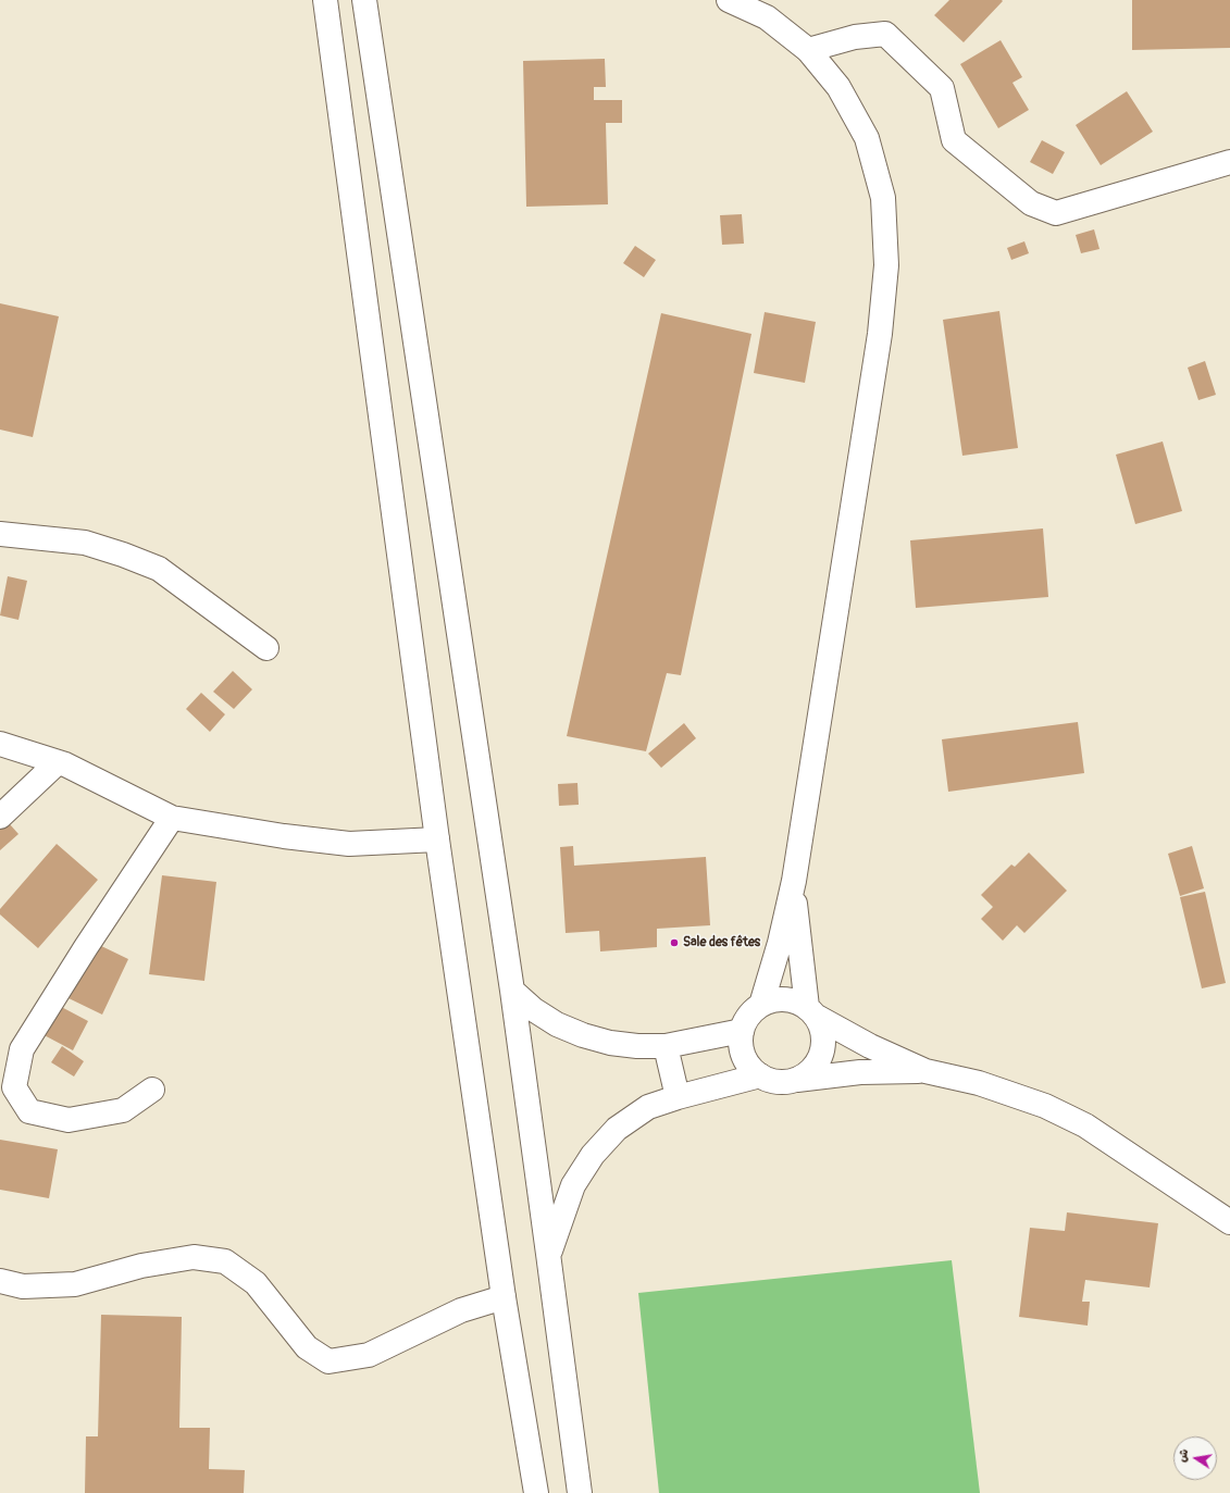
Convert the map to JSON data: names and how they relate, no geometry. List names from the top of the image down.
{
  "places": ["Sale des fêtes"],
  "north": "left"
}
